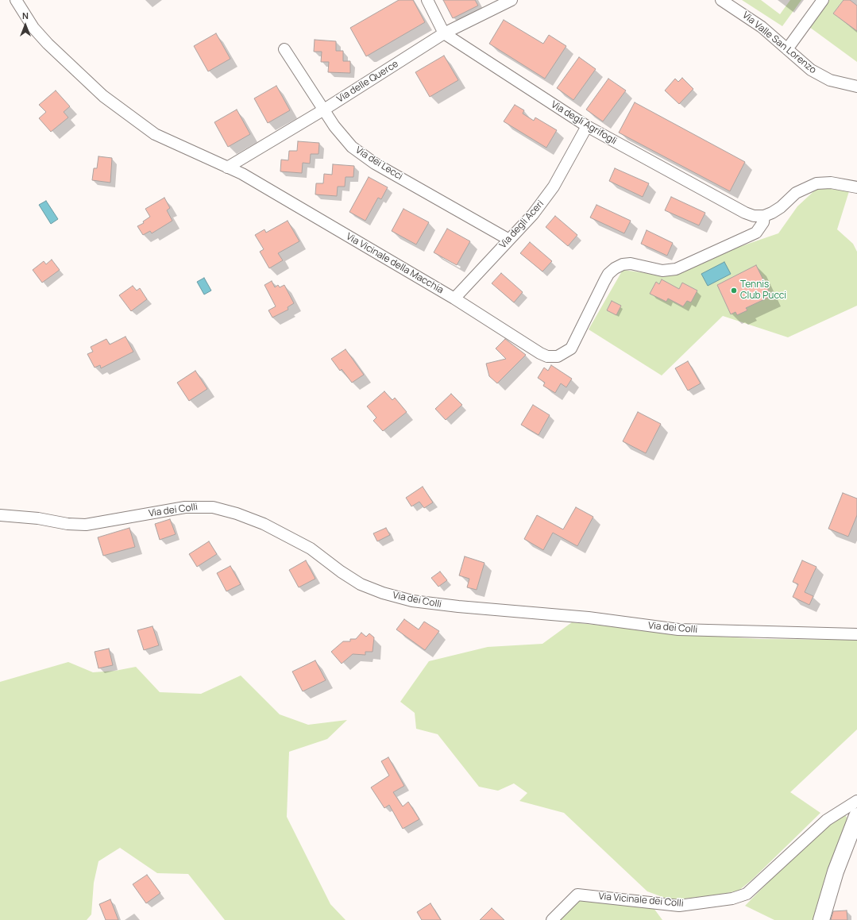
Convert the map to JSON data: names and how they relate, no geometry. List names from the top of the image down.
{
  "streets": {
    "street": [
      "Via Valle San Lorenzo",
      "Via delle Querce",
      "Via degli Agrifogli",
      "Via dei Lecci",
      "Via degli Aceri",
      "Via Vicinale della Macchia",
      "Via dei Colli",
      "Via Vicinale dei Colli"
    ]
  },
  "crossings": [
    ["Via delle Querce", "Via degli Agrifogli"],
    ["Via delle Querce", "Via dei Lecci"],
    ["Via delle Querce", "Via Vicinale della Macchia"],
    ["Via degli Agrifogli", "Via degli Aceri"],
    ["Via degli Agrifogli", "Via Vicinale della Macchia"],
    ["Via dei Lecci", "Via degli Aceri"],
    ["Via degli Aceri", "Via Vicinale della Macchia"]
  ],
  "places": ["Tennis Club Pucci"],
  "north": "top"
}
